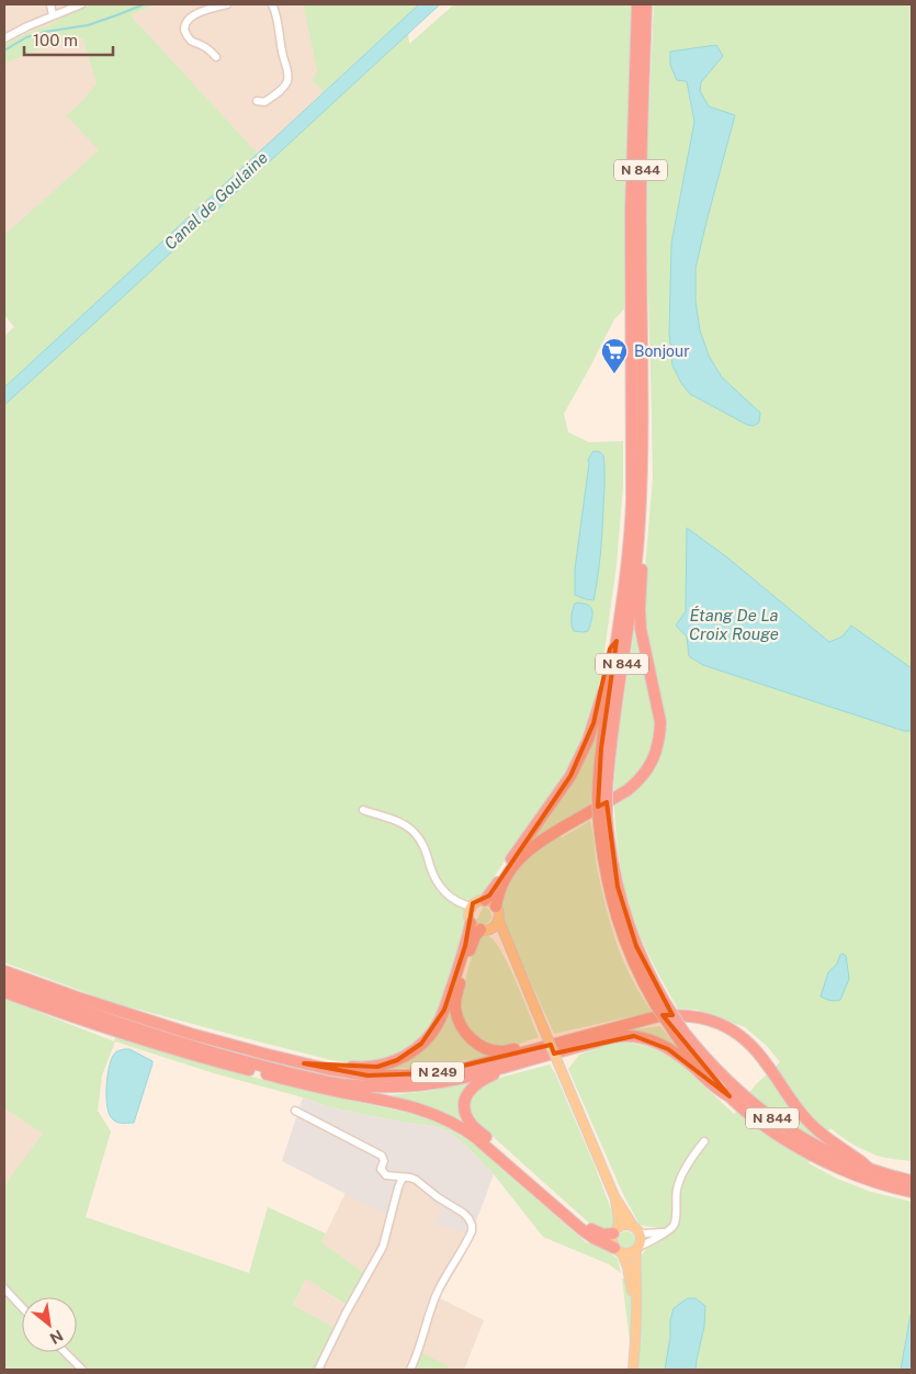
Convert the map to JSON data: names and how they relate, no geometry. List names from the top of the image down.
{
  "streets": {
    "highway": ["N 844", "N 249"]
  },
  "crossings": [
    ["N 844", "N 249"]
  ],
  "water": ["Canal de Goulaine", "Étang De La Croix Rouge"],
  "places": {
    "supermarket": ["Bonjour"]
  },
  "scale_bar": "100 m",
  "north": "bottom right"
}
